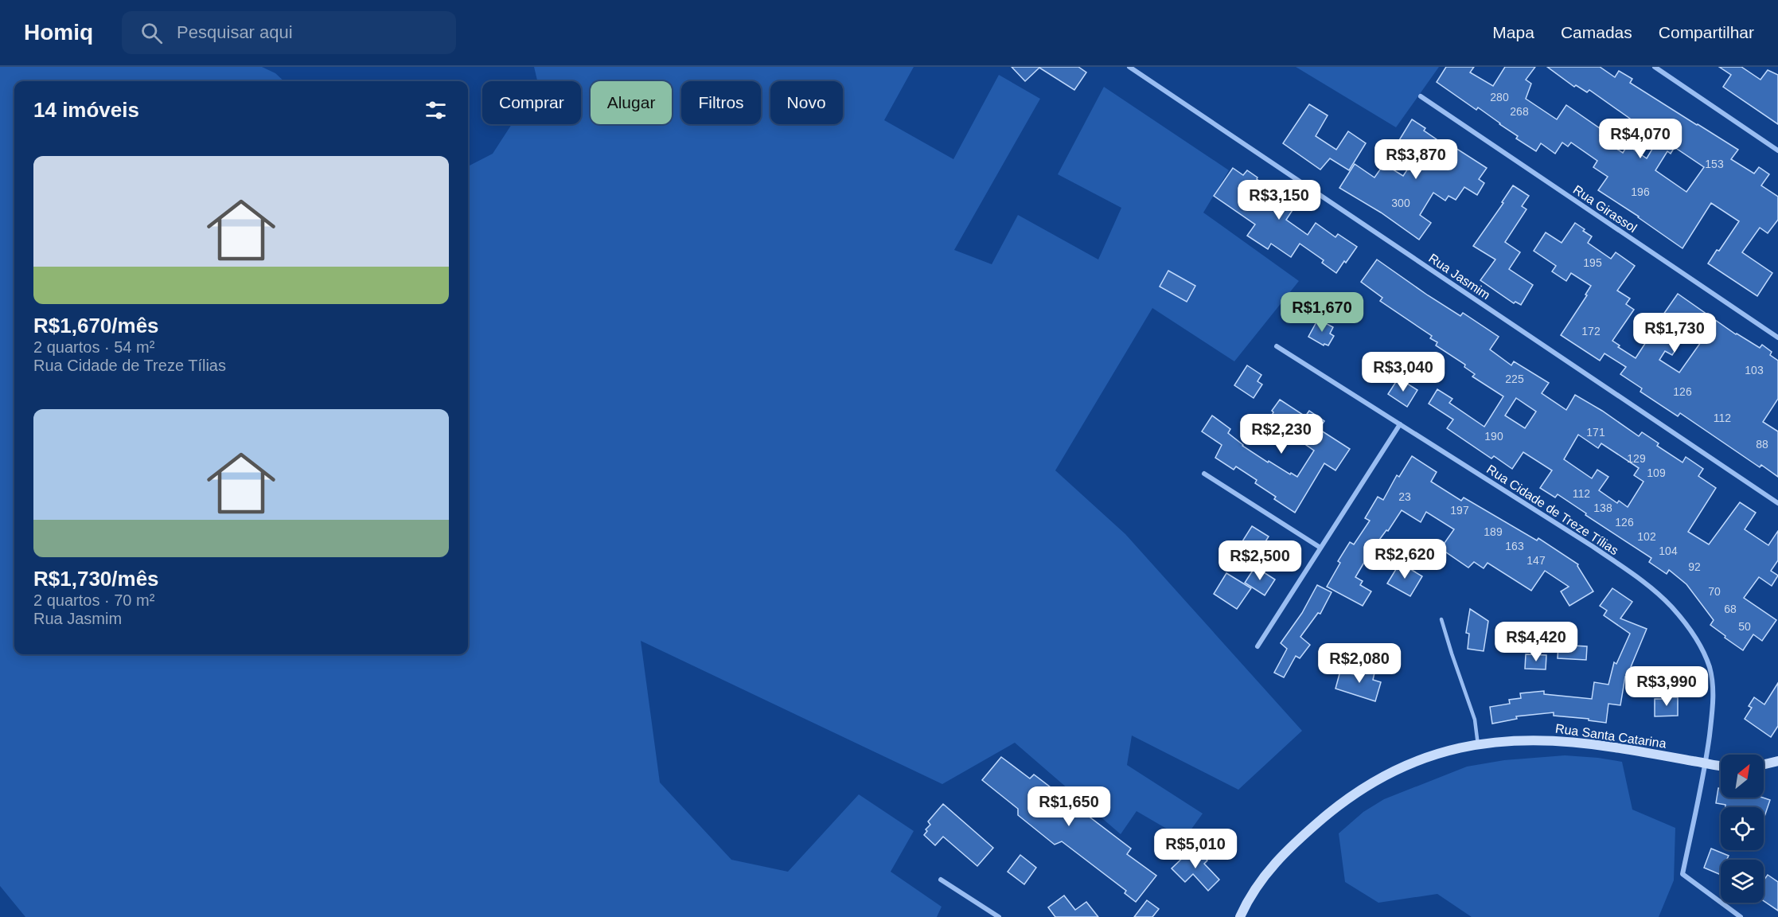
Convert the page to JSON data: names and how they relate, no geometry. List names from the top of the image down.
{
  "streets": {
    "main road": ["Rua Santa Catarina"],
    "street": ["Rua Girassol", "Rua Jasmim", "Rua Cidade de Treze Tílias"]
  },
  "crossings": [
    ["Rua Cidade de Treze Tílias", "Rua Santa Catarina"]
  ],
  "house_numbers": [
    "280",
    "268",
    "153",
    "196",
    "300",
    "195",
    "172",
    "103",
    "225",
    "126",
    "112",
    "171",
    "190",
    "88",
    "129",
    "109",
    "112",
    "23",
    "138",
    "197",
    "126",
    "189",
    "102",
    "163",
    "104",
    "147",
    "92",
    "70",
    "68",
    "50"
  ],
  "north": "top right",
  "page": {
    "header": "Homiq",
    "search": "Pesquisar aqui",
    "nav": ["Mapa", "Camadas", "Compartilhar"],
    "chip": [
      "Comprar",
      "Alugar",
      "Filtros",
      "Novo"
    ],
    "heading": "14 imóveis",
    "price": [
      "R$4,070",
      "R$3,870",
      "R$3,150",
      "R$1,670",
      "R$1,730",
      "R$3,040",
      "R$2,230",
      "R$2,620",
      "R$2,500",
      "R$4,420",
      "R$2,080",
      "R$3,990",
      "R$1,650",
      "R$5,010"
    ],
    "list": [
      {
        "name": "R$1,670/mês",
        "note": "2 quartos · 54 m² · Rua Cidade de Treze Tílias"
      },
      {
        "name": "R$1,730/mês",
        "note": "2 quartos · 70 m² · Rua Jasmim"
      }
    ]
  }
}
